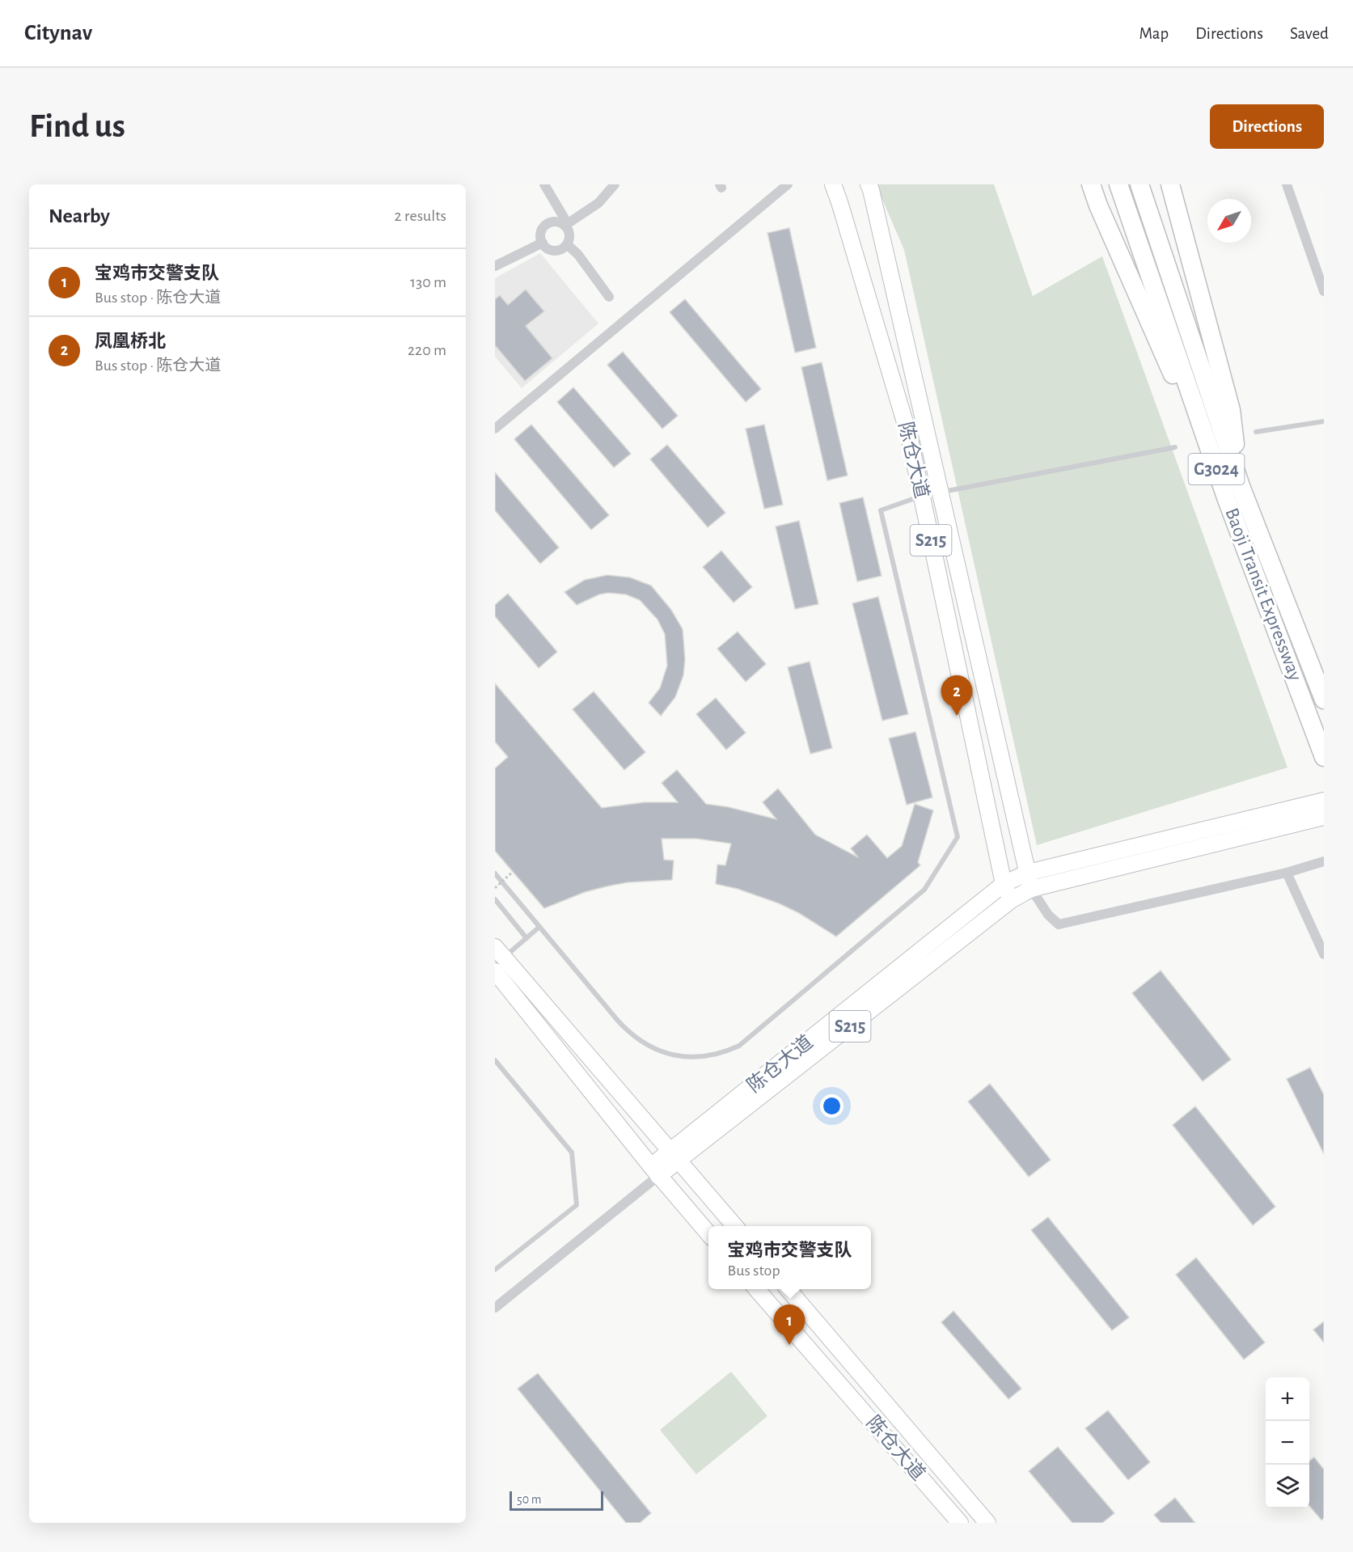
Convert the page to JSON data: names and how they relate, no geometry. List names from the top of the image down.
{
  "streets": {
    "highway": ["G3024", "Baoji Transit Expressway"],
    "main road": ["陈仓大道", "S215"]
  },
  "scale_bar": "50 m",
  "north": "bottom left",
  "page": {
    "header": "Citynav",
    "nav": ["Map", "Directions", "Saved"],
    "buttons": "Directions",
    "title": "Find us",
    "heading": ["Nearby", "2 results"],
    "list": [
      {
        "mark": "1",
        "name": "宝鸡市交警支队",
        "note": "Bus stop · 陈仓大道",
        "value": "130 m"
      },
      {
        "mark": "2",
        "name": "凤凰桥北",
        "note": "Bus stop · 陈仓大道",
        "value": "220 m"
      }
    ],
    "pins": ["2", "1"],
    "popup": ["宝鸡市交警支队", "Bus stop"],
    "map_buttons": ["+", "−"],
    "scale": "50 m"
  }
}
